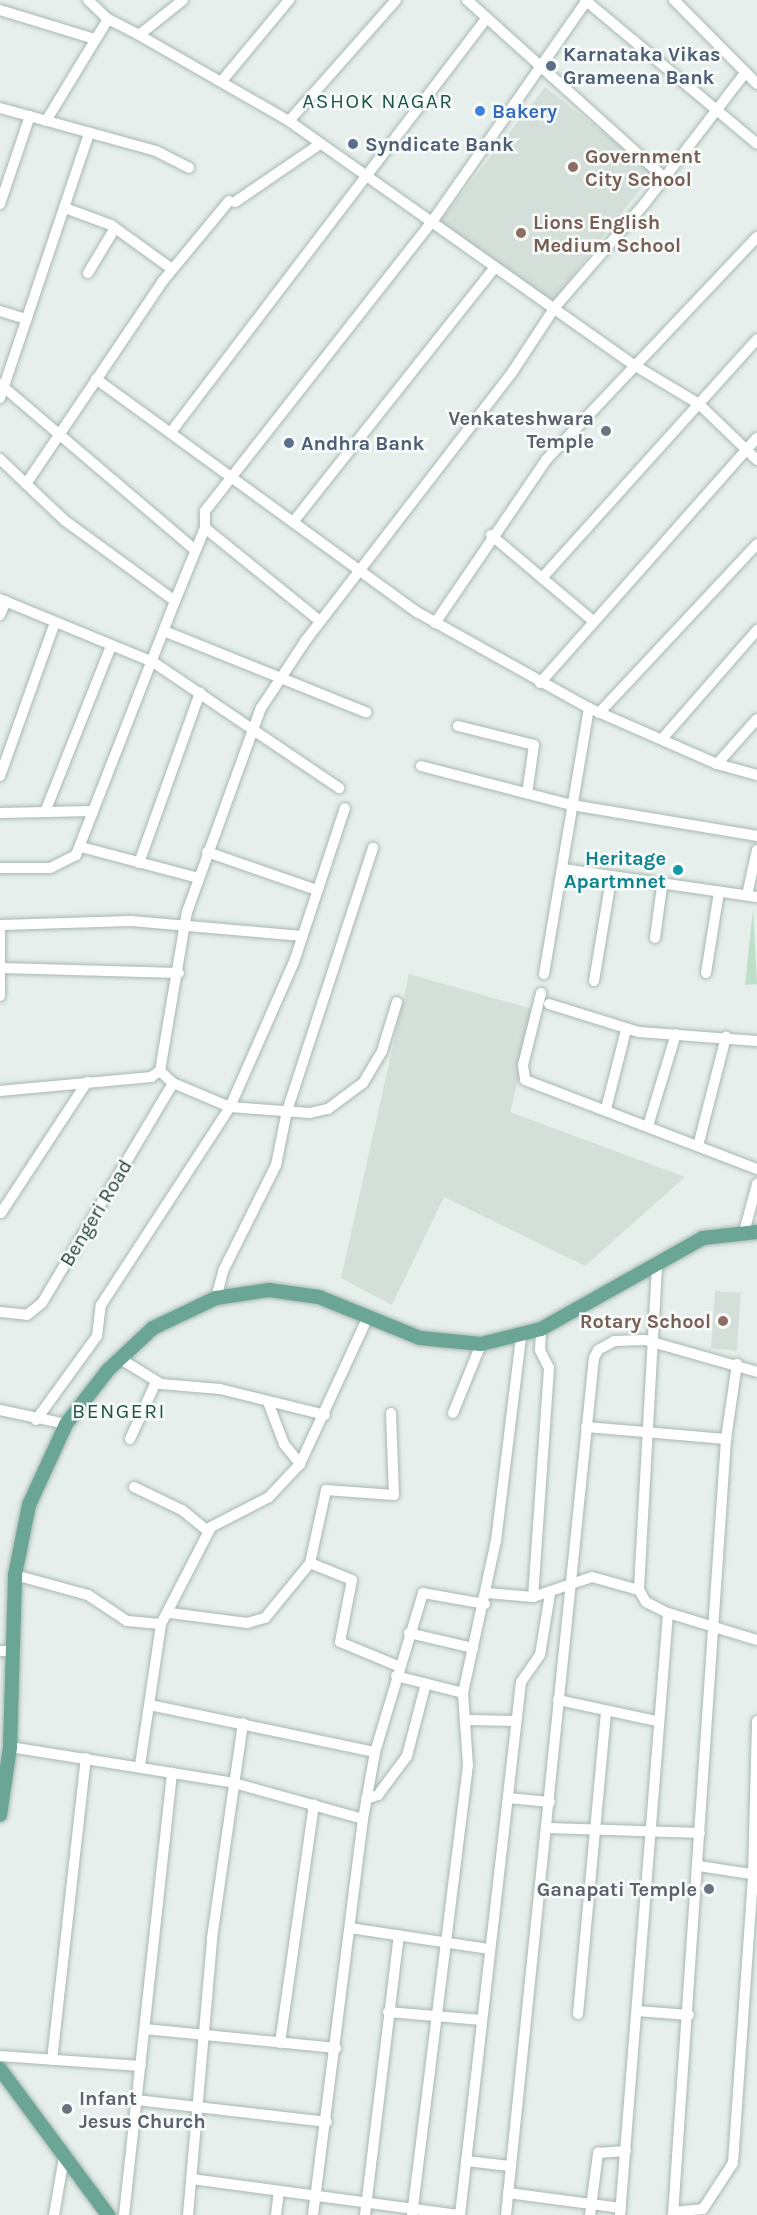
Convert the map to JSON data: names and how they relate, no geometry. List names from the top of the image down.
{
  "streets": {
    "street": ["Bengeri Road"]
  },
  "districts": ["ASHOK NAGAR", "BENGERI"],
  "places": [
    "Karnataka Vikas Grameena Bank",
    "Bakery",
    "Syndicate Bank",
    "Government City School",
    "Lions English Medium School",
    "Venkateshwara Temple",
    "Andhra Bank",
    "Heritage Apartmnet",
    "Rotary School",
    "Ganapati Temple",
    "Infant Jesus Church"
  ]
}
